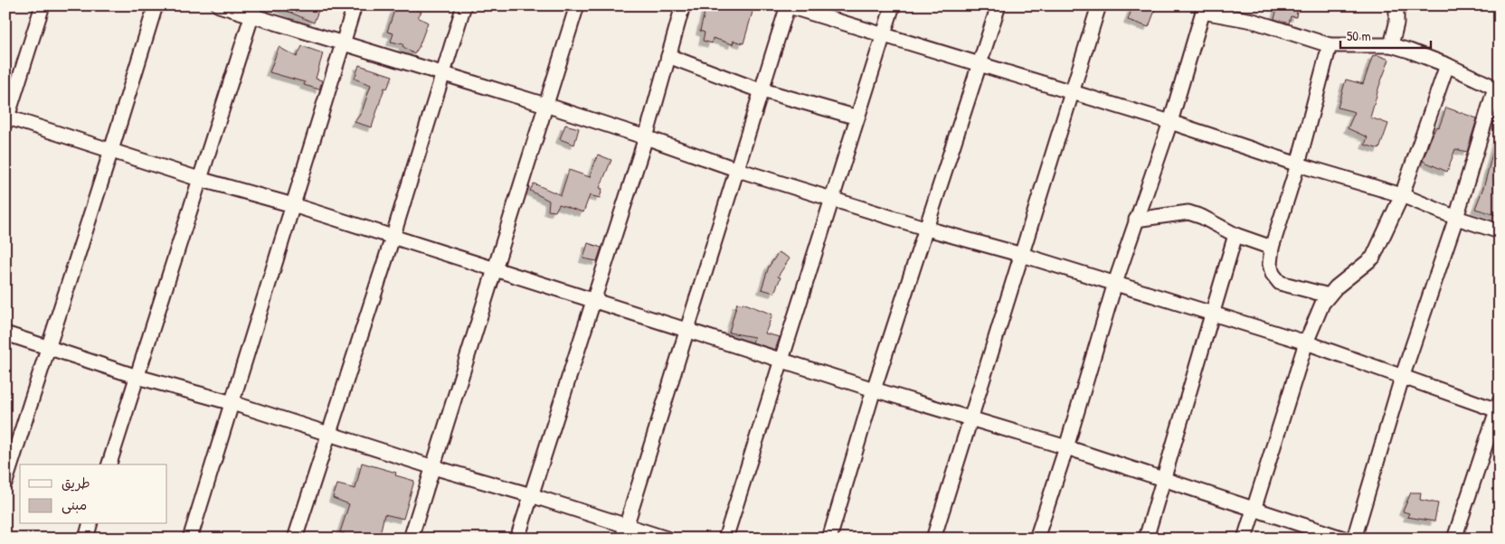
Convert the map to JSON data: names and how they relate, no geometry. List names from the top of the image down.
{
  "legend": ["طريق", "مبنى"],
  "scale_bar": "50 m"
}
